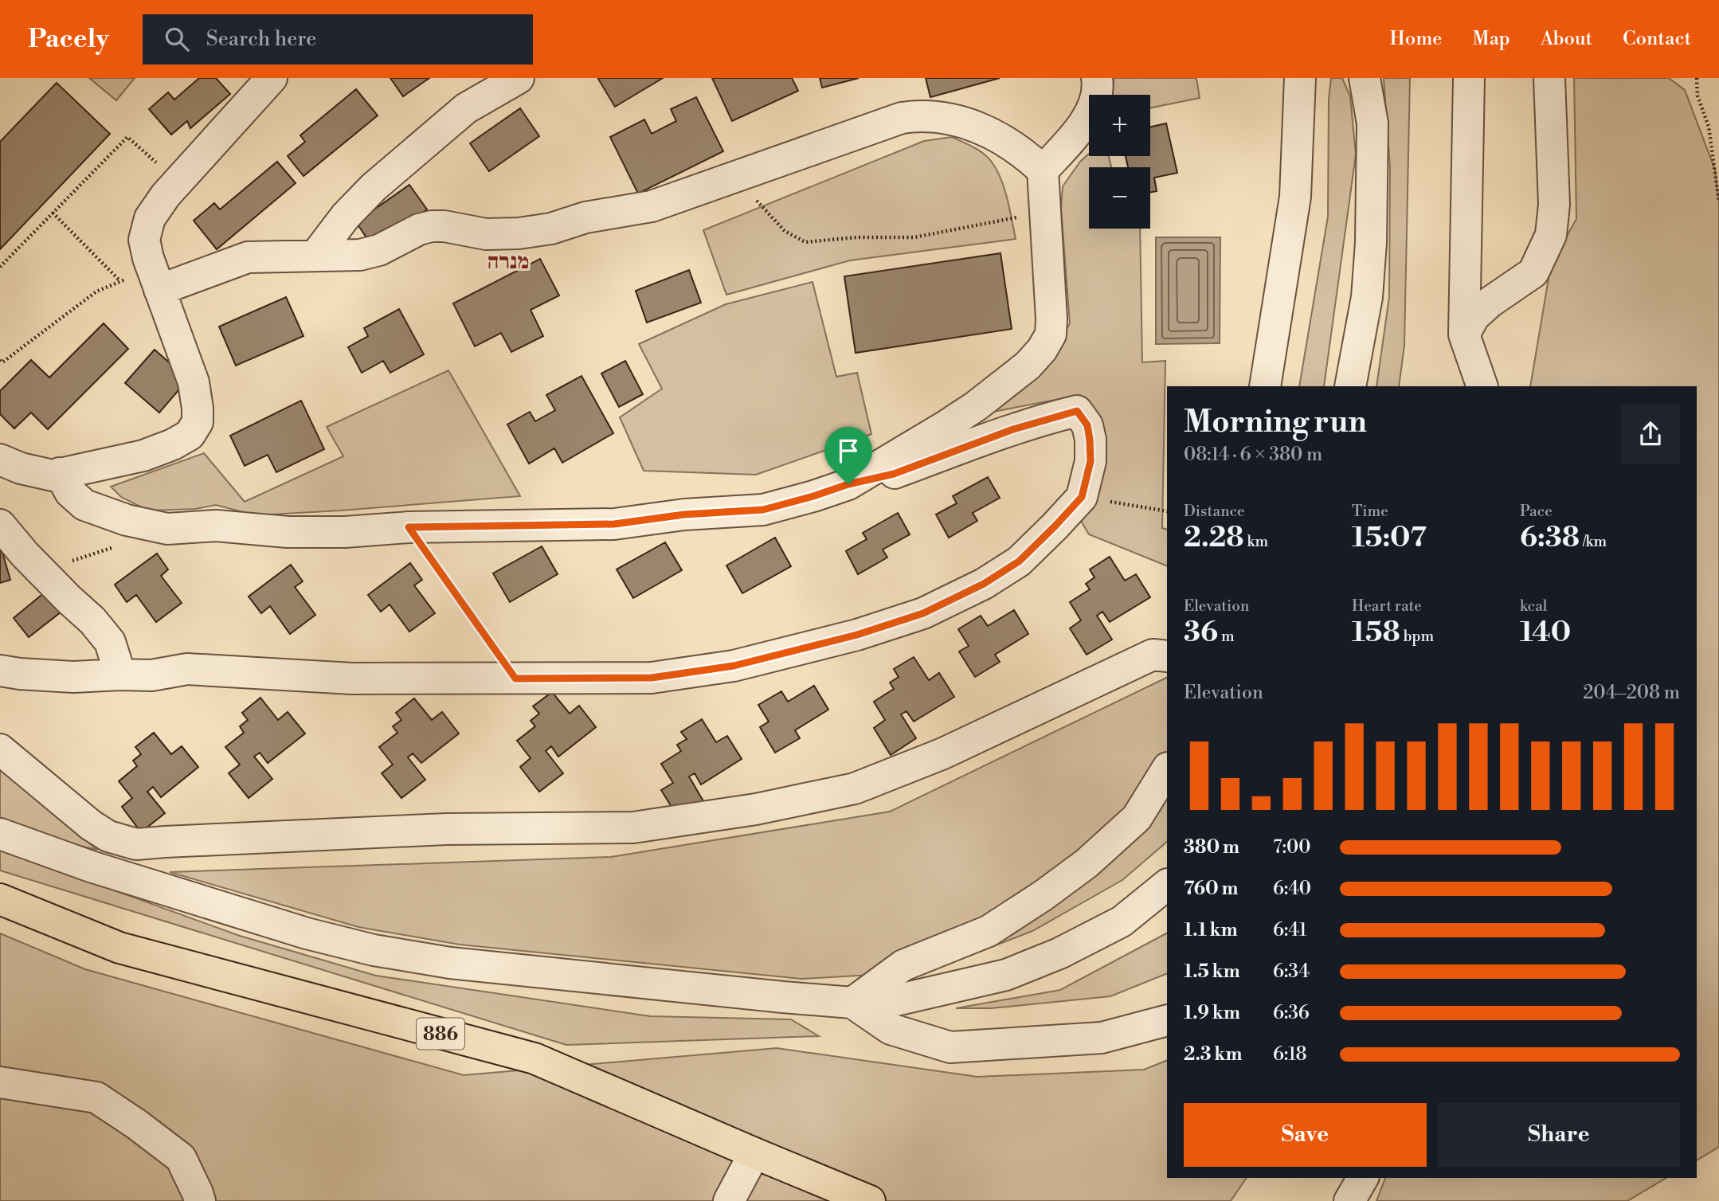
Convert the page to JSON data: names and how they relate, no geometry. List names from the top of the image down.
{
  "streets": {
    "main road": ["886"]
  },
  "districts": ["מנרה"],
  "page": {
    "header": "Pacely",
    "search": "Search here",
    "nav": [
      "Home",
      "Map",
      "About",
      "Contact"
    ],
    "map_buttons": ["+", "−"],
    "heading": ["Morning run", "08:14 · 6 × 380 m"],
    "stats": [
      ["Distance", "2.28 km"],
      ["Time", "15:07"],
      ["Pace", "6:38 /km"],
      ["Elevation", "36 m"],
      ["Heart rate", "158 bpm"],
      ["kcal", "140"]
    ],
    "chart": ["Elevation", "204–208 m"],
    "list": [
      {
        "name": "380 m",
        "note": "7:00"
      },
      {
        "name": "760 m",
        "note": "6:40"
      },
      {
        "name": "1.1 km",
        "note": "6:41"
      },
      {
        "name": "1.5 km",
        "note": "6:34"
      },
      {
        "name": "1.9 km",
        "note": "6:36"
      },
      {
        "name": "2.3 km",
        "note": "6:18"
      }
    ],
    "buttons": ["Save", "Share"]
  }
}
